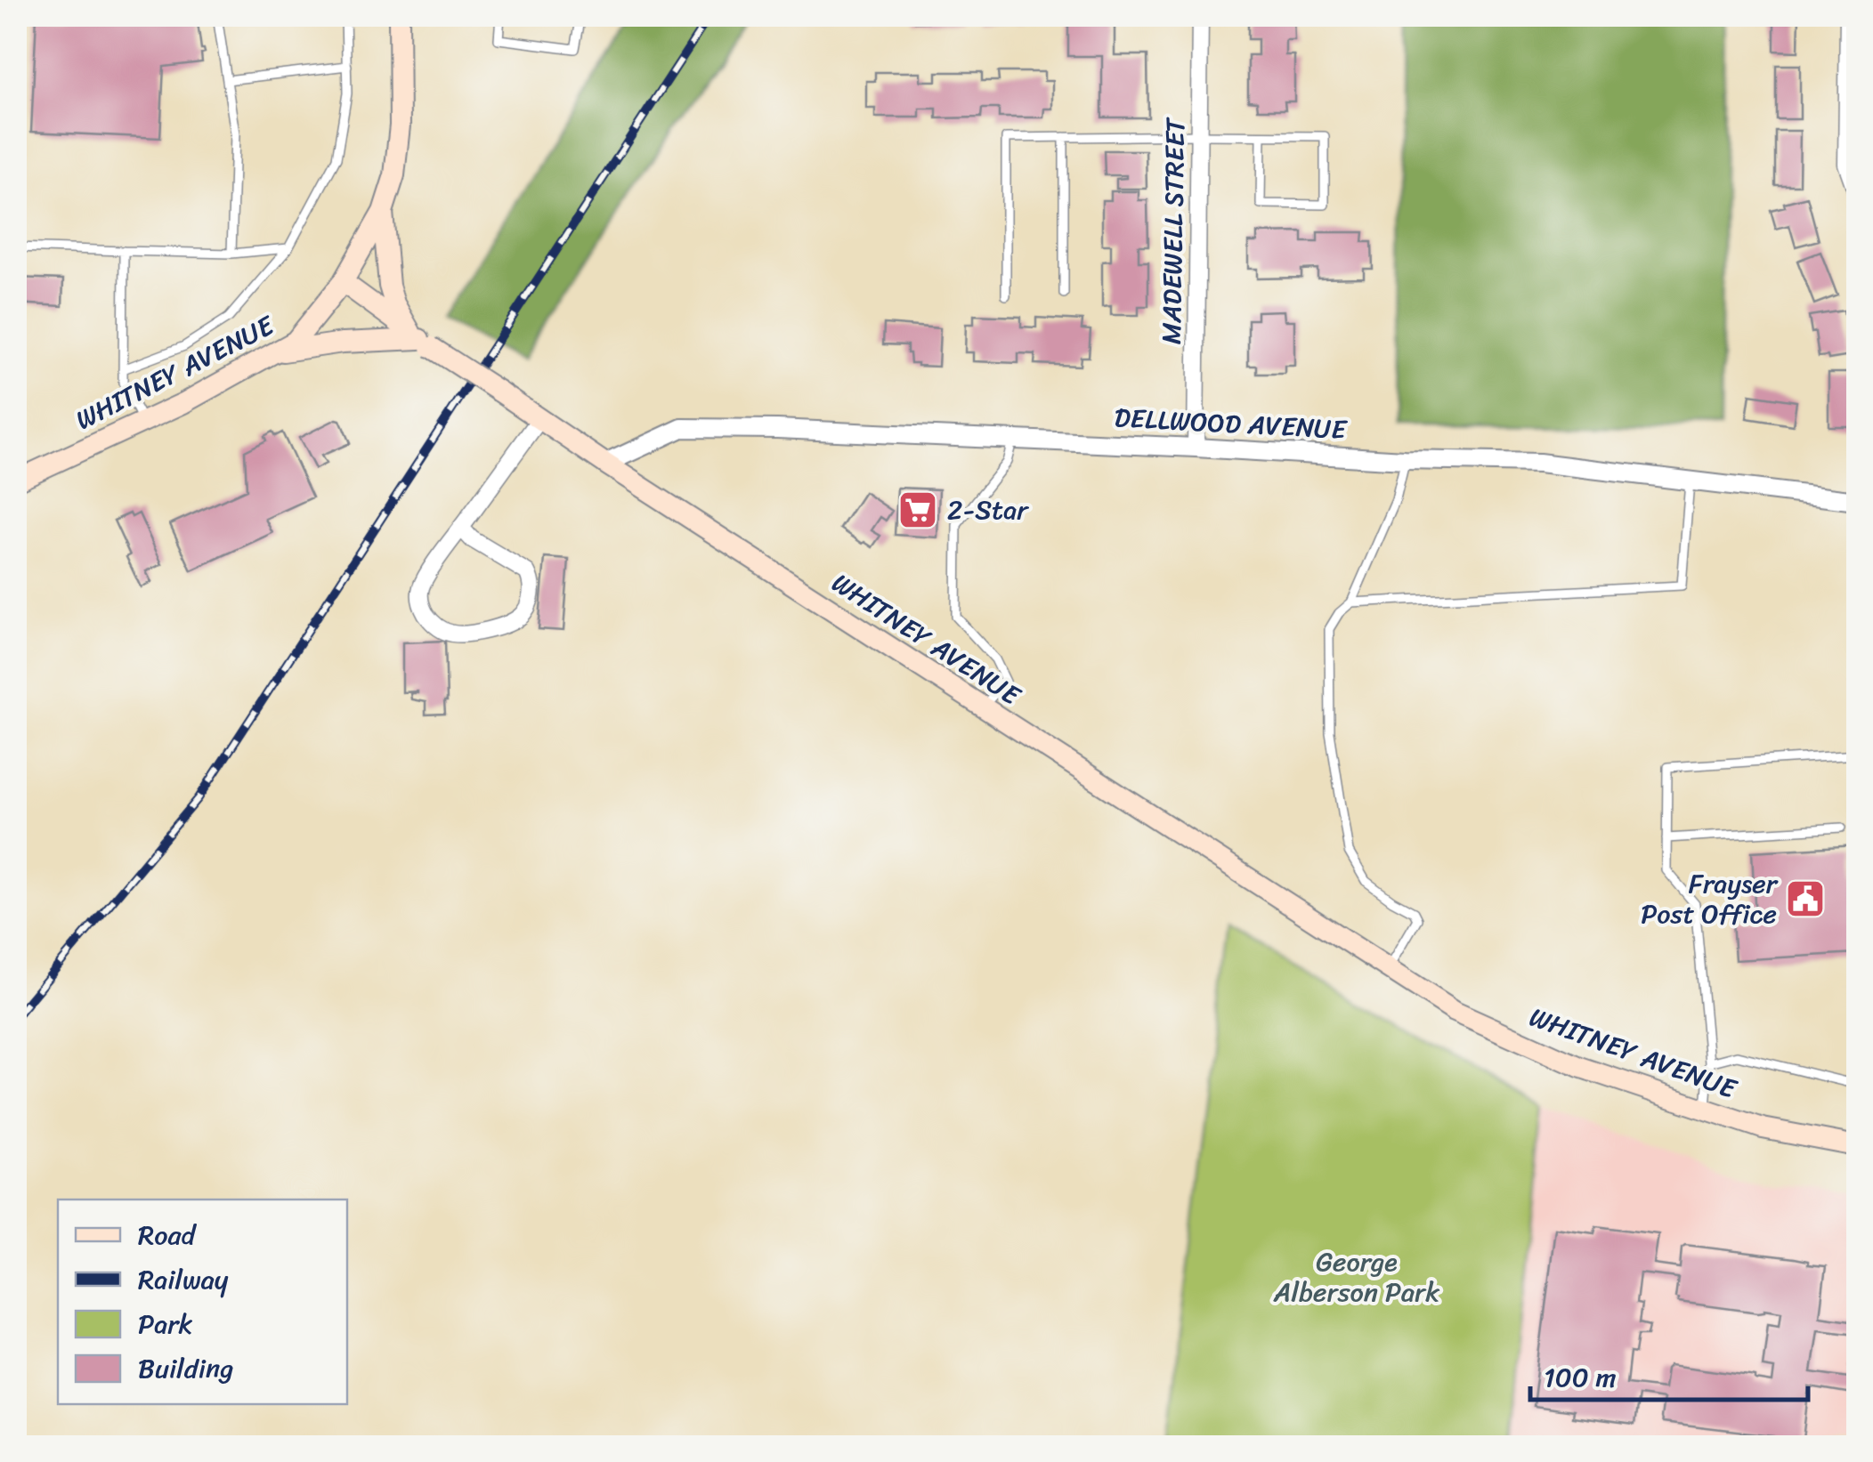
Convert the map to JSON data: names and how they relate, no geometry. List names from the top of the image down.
{
  "streets": {
    "main road": ["WHITNEY AVENUE"],
    "street": ["MADEWELL STREET", "DELLWOOD AVENUE"]
  },
  "crossings": [
    ["MADEWELL STREET", "DELLWOOD AVENUE"],
    ["WHITNEY AVENUE", "DELLWOOD AVENUE"]
  ],
  "parks": ["George Alberson Park"],
  "places": {
    "supermarket": ["2-Star"],
    "public building": ["Frayser Post Office"]
  },
  "legend": [
    "Road",
    "Railway",
    "Park",
    "Building"
  ],
  "scale_bar": "100 m"
}
